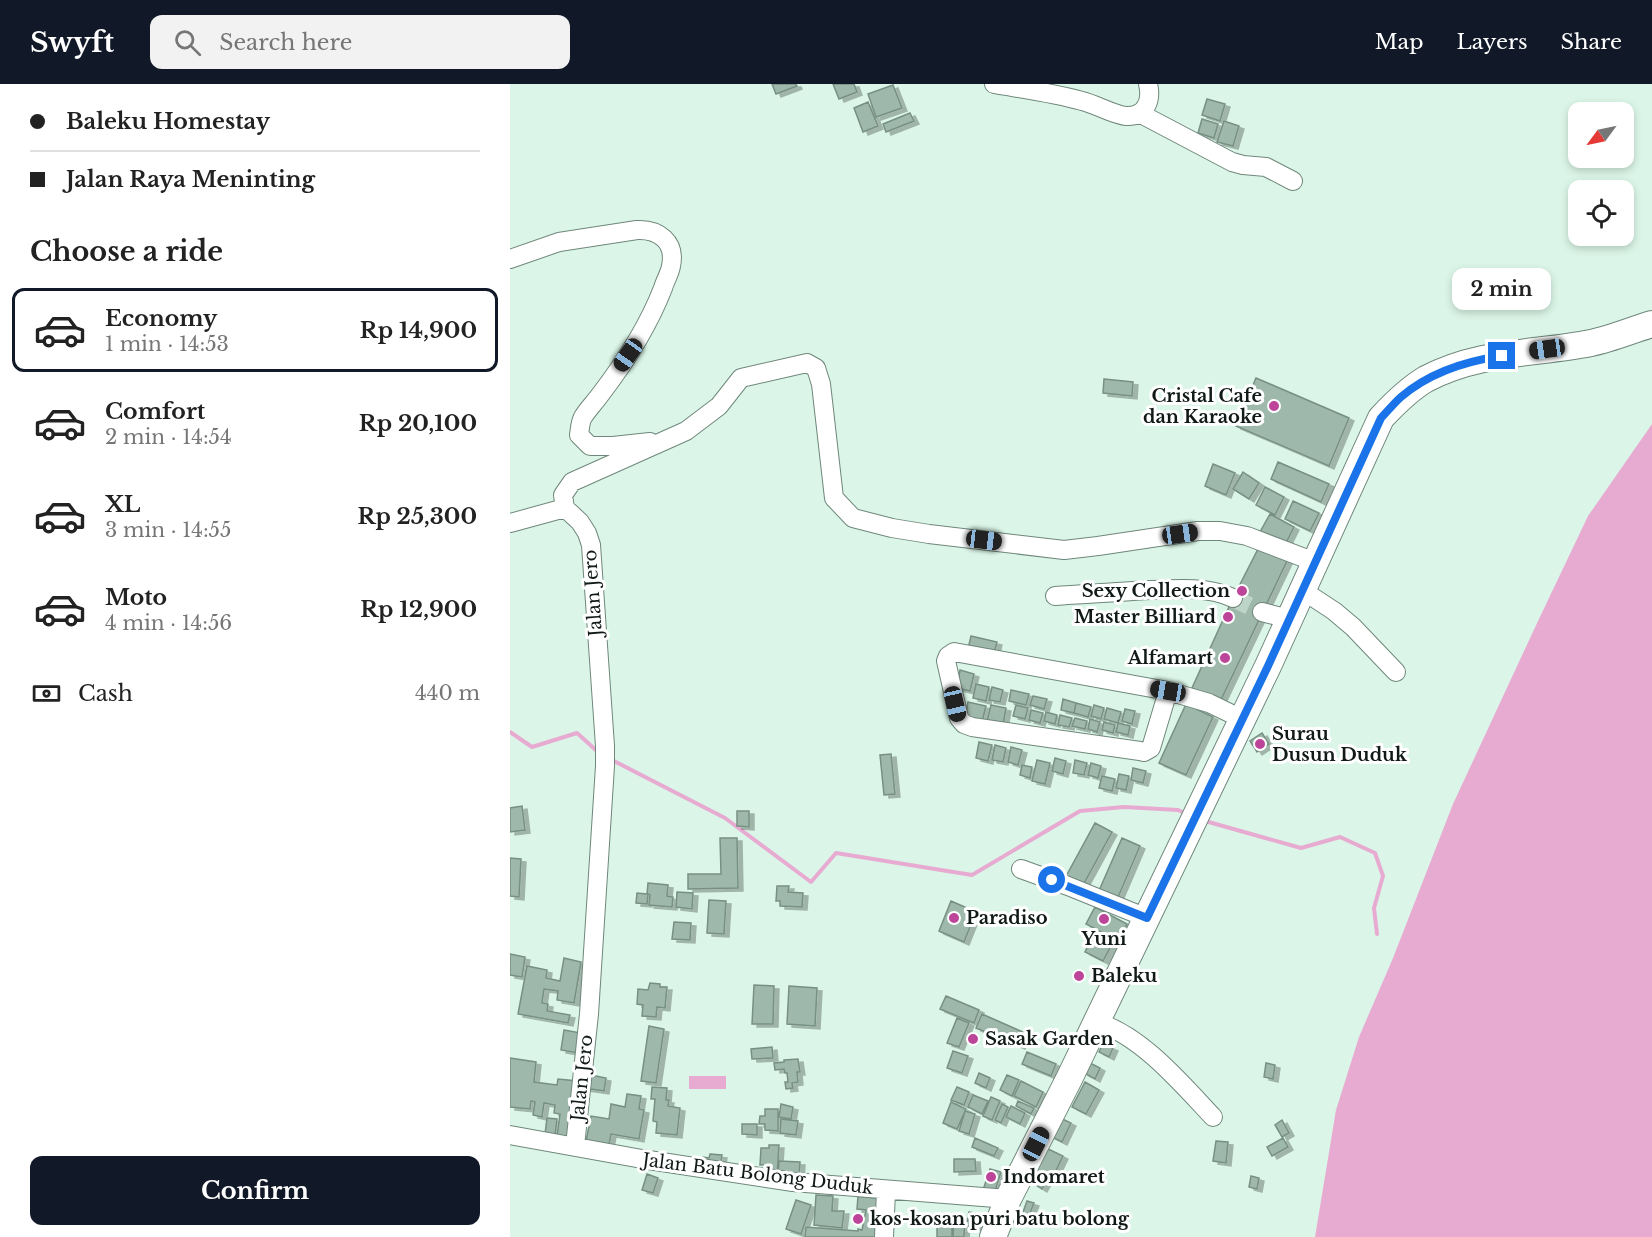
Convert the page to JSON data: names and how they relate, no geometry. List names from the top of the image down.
{
  "streets": {
    "street": ["Jalan Jero", "Jalan Batu Bolong Duduk"]
  },
  "crossings": [
    ["Jalan Jero", "Jalan Batu Bolong Duduk"]
  ],
  "places": [
    "Cristal Cafe dan Karaoke",
    "Sexy Collection",
    "Master Billiard",
    "Alfamart",
    "Surau Dusun Duduk",
    "Paradiso",
    "Yuni",
    "Baleku",
    "Sasak Garden",
    "Indomaret",
    "kos-kosan puri batu bolong"
  ],
  "north": "bottom left",
  "page": {
    "header": "Swyft",
    "search": "Search here",
    "nav": ["Map", "Layers", "Share"],
    "banner": ["Baleku Homestay", "Jalan Raya Meninting"],
    "heading": "Choose a ride",
    "bubble": "2 min",
    "list": [
      {
        "name": "Economy",
        "note": "1 min · 14:53",
        "value": "Rp 14,900"
      },
      {
        "name": "Comfort",
        "note": "2 min · 14:54",
        "value": "Rp 20,100"
      },
      {
        "name": "XL",
        "note": "3 min · 14:55",
        "value": "Rp 25,300"
      },
      {
        "name": "Moto",
        "note": "4 min · 14:56",
        "value": "Rp 12,900"
      }
    ],
    "pay": ["Cash", "440 m"],
    "buttons": "Confirm"
  }
}
